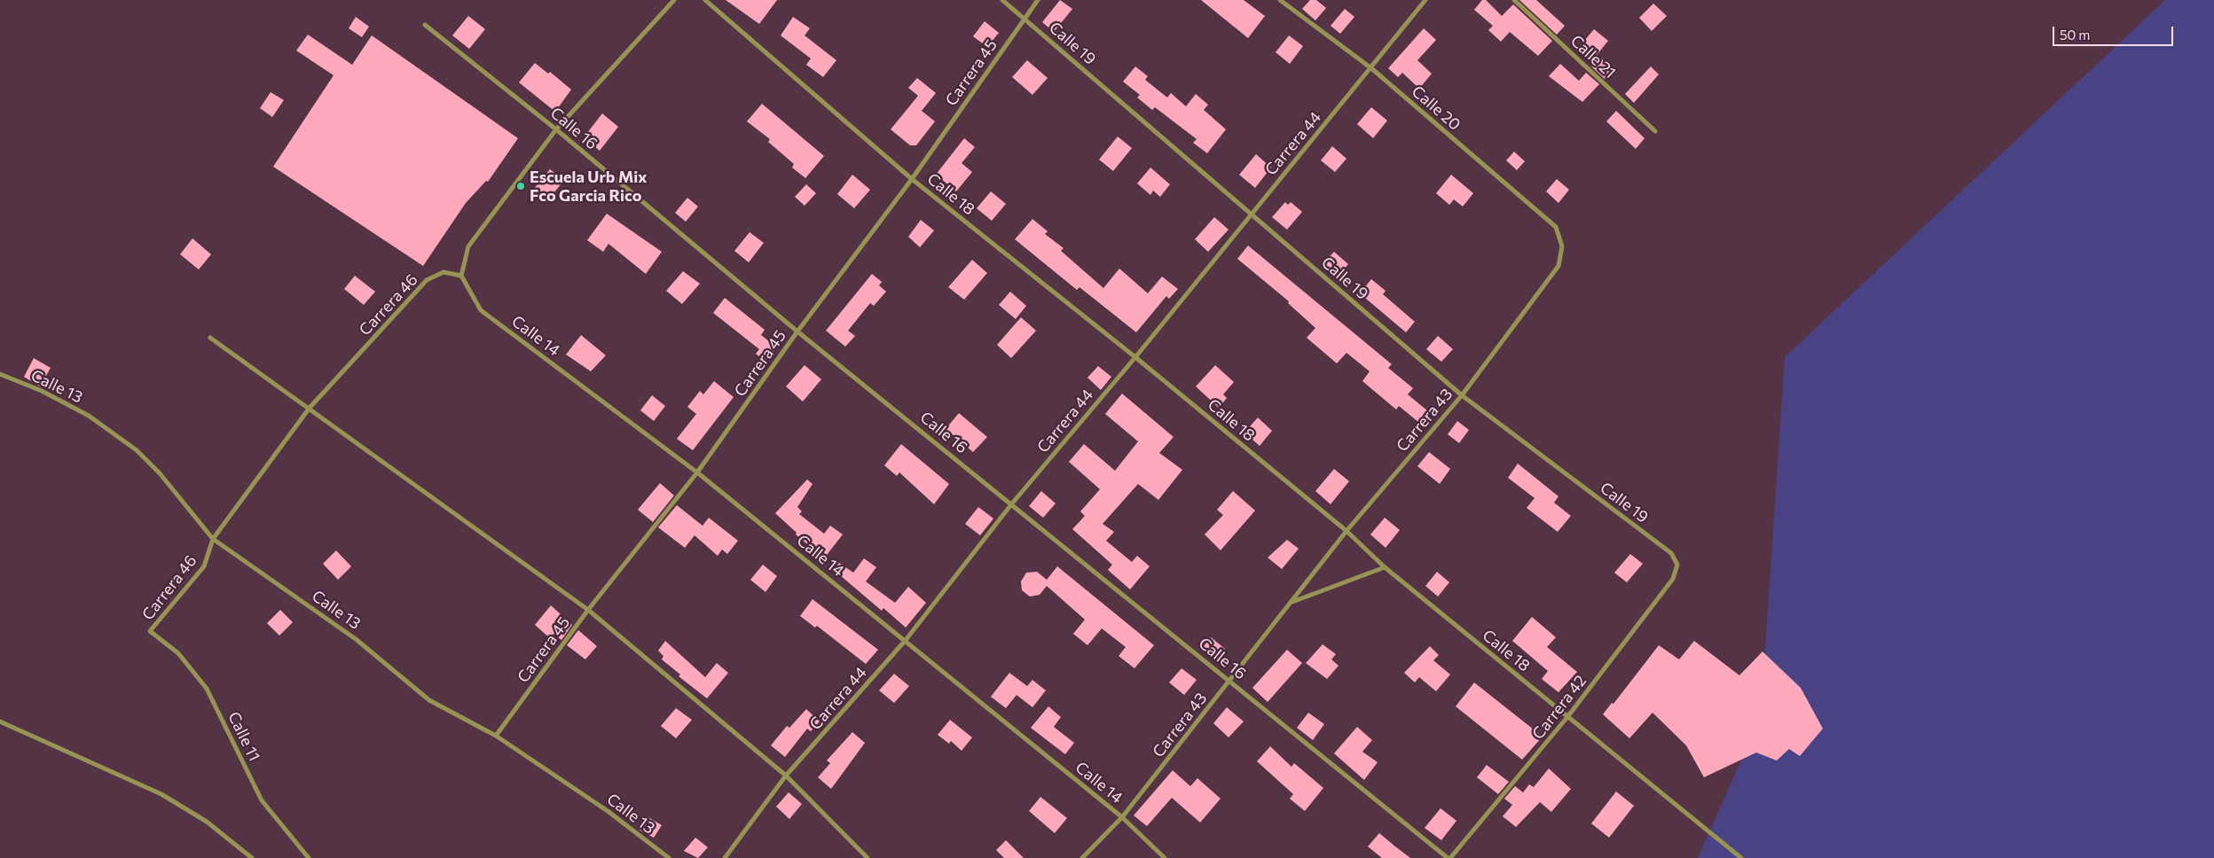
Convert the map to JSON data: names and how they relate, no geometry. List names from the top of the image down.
{
  "streets": {
    "street": [
      "Calle 19",
      "Calle 21",
      "Carrera 45",
      "Calle 20",
      "Calle 16",
      "Carrera 44",
      "Calle 18",
      "Carrera 46",
      "Calle 14",
      "Calle 13",
      "Carrera 43",
      "Carrera 42",
      "Calle 11"
    ]
  },
  "crossings": [
    ["Calle 19", "Carrera 45"],
    ["Calle 19", "Carrera 44"],
    ["Calle 19", "Carrera 43"],
    ["Calle 19", "Carrera 42"],
    ["Carrera 45", "Calle 16"],
    ["Carrera 45", "Calle 18"],
    ["Carrera 45", "Calle 14"],
    ["Carrera 45", "Calle 13"],
    ["Calle 20", "Carrera 44"],
    ["Calle 20", "Carrera 43"],
    ["Calle 16", "Carrera 44"],
    ["Calle 16", "Carrera 43"],
    ["Calle 16", "Carrera 42"],
    ["Carrera 44", "Calle 18"],
    ["Carrera 44", "Calle 14"],
    ["Calle 18", "Carrera 43"],
    ["Calle 18", "Carrera 42"],
    ["Carrera 46", "Calle 14"],
    ["Carrera 46", "Calle 13"],
    ["Carrera 46", "Calle 11"],
    ["Calle 14", "Carrera 43"]
  ],
  "places": ["Escuela Urb Mix Fco Garcia Rico"],
  "scale_bar": "50 m"
}
